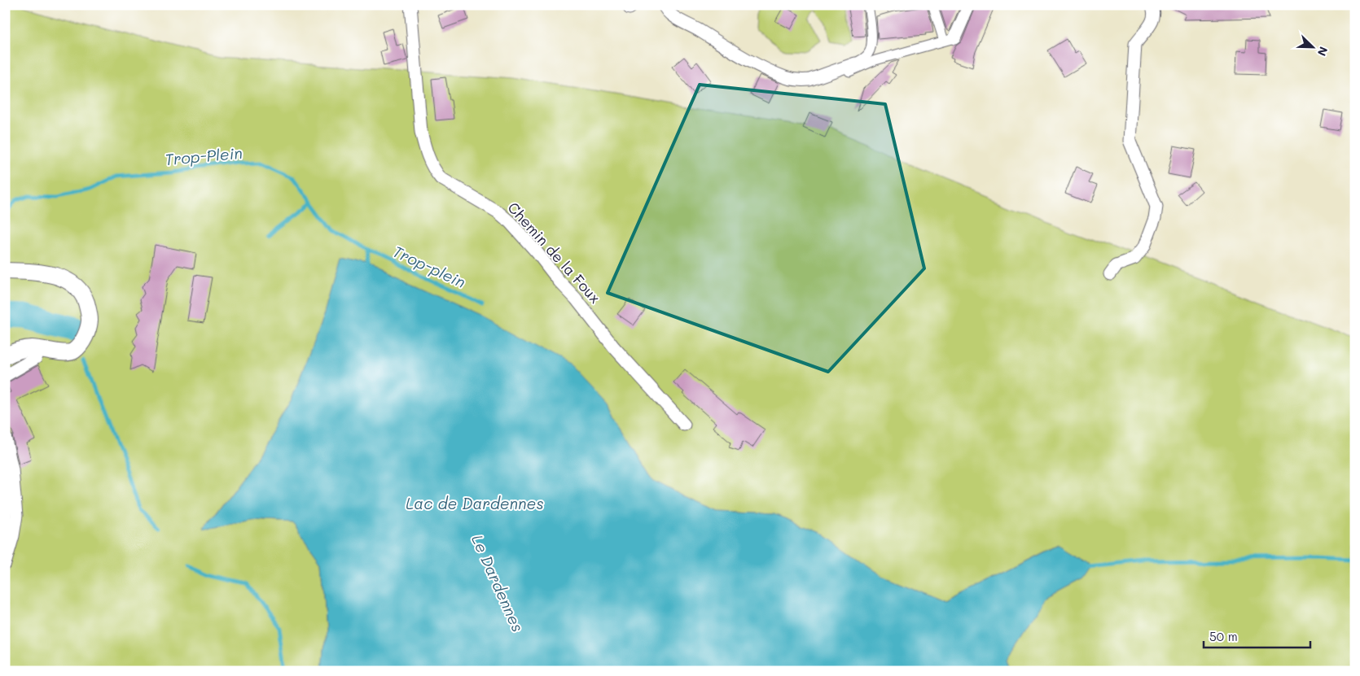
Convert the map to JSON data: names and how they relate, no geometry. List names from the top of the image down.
{
  "streets": {
    "street": ["Chemin de la Foux"]
  },
  "water": [
    "Trop-Plein",
    "Trop-plein",
    "Lac de Dardennes",
    "Le Dardennes"
  ],
  "scale_bar": "50 m",
  "north": "bottom right"
}
